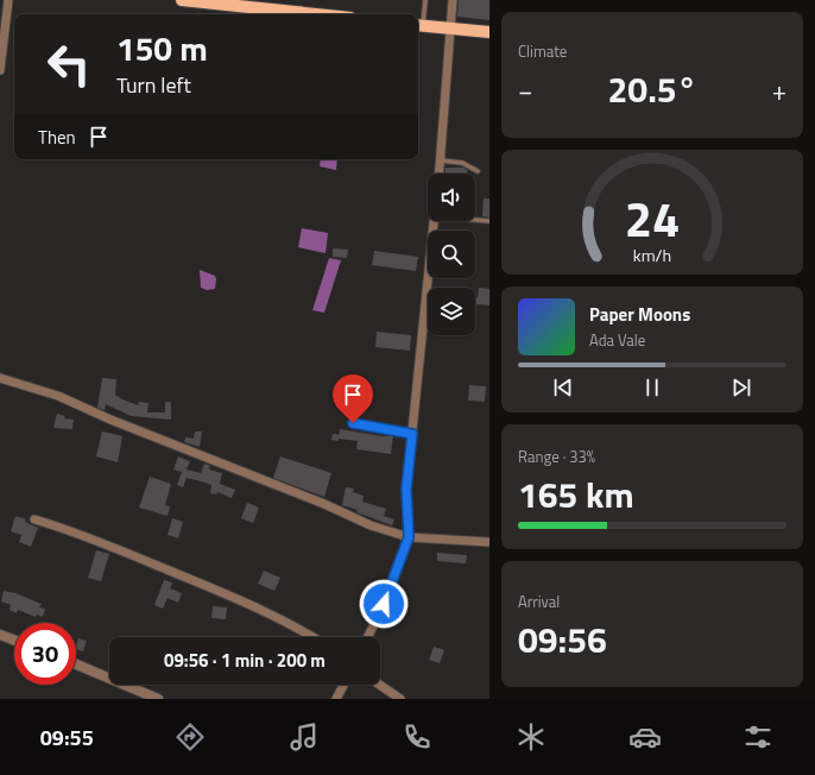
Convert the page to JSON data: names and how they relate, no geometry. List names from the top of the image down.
{
  "page": {
    "tile": [
      "Climate",
      ["Range · 33%", "165 km"],
      ["Arrival", "09:56"]
    ],
    "turn": ["150 m", "Turn left"],
    "heat": ["−", "20.5°", "+"],
    "then": "Then",
    "song": ["Paper Moons", "Ada Vale"],
    "limit": "30",
    "trip": "09:56 · 1 min · 200 m",
    "tabs": "09:55",
    "gauge": ["24", "km/h"]
  }
}
